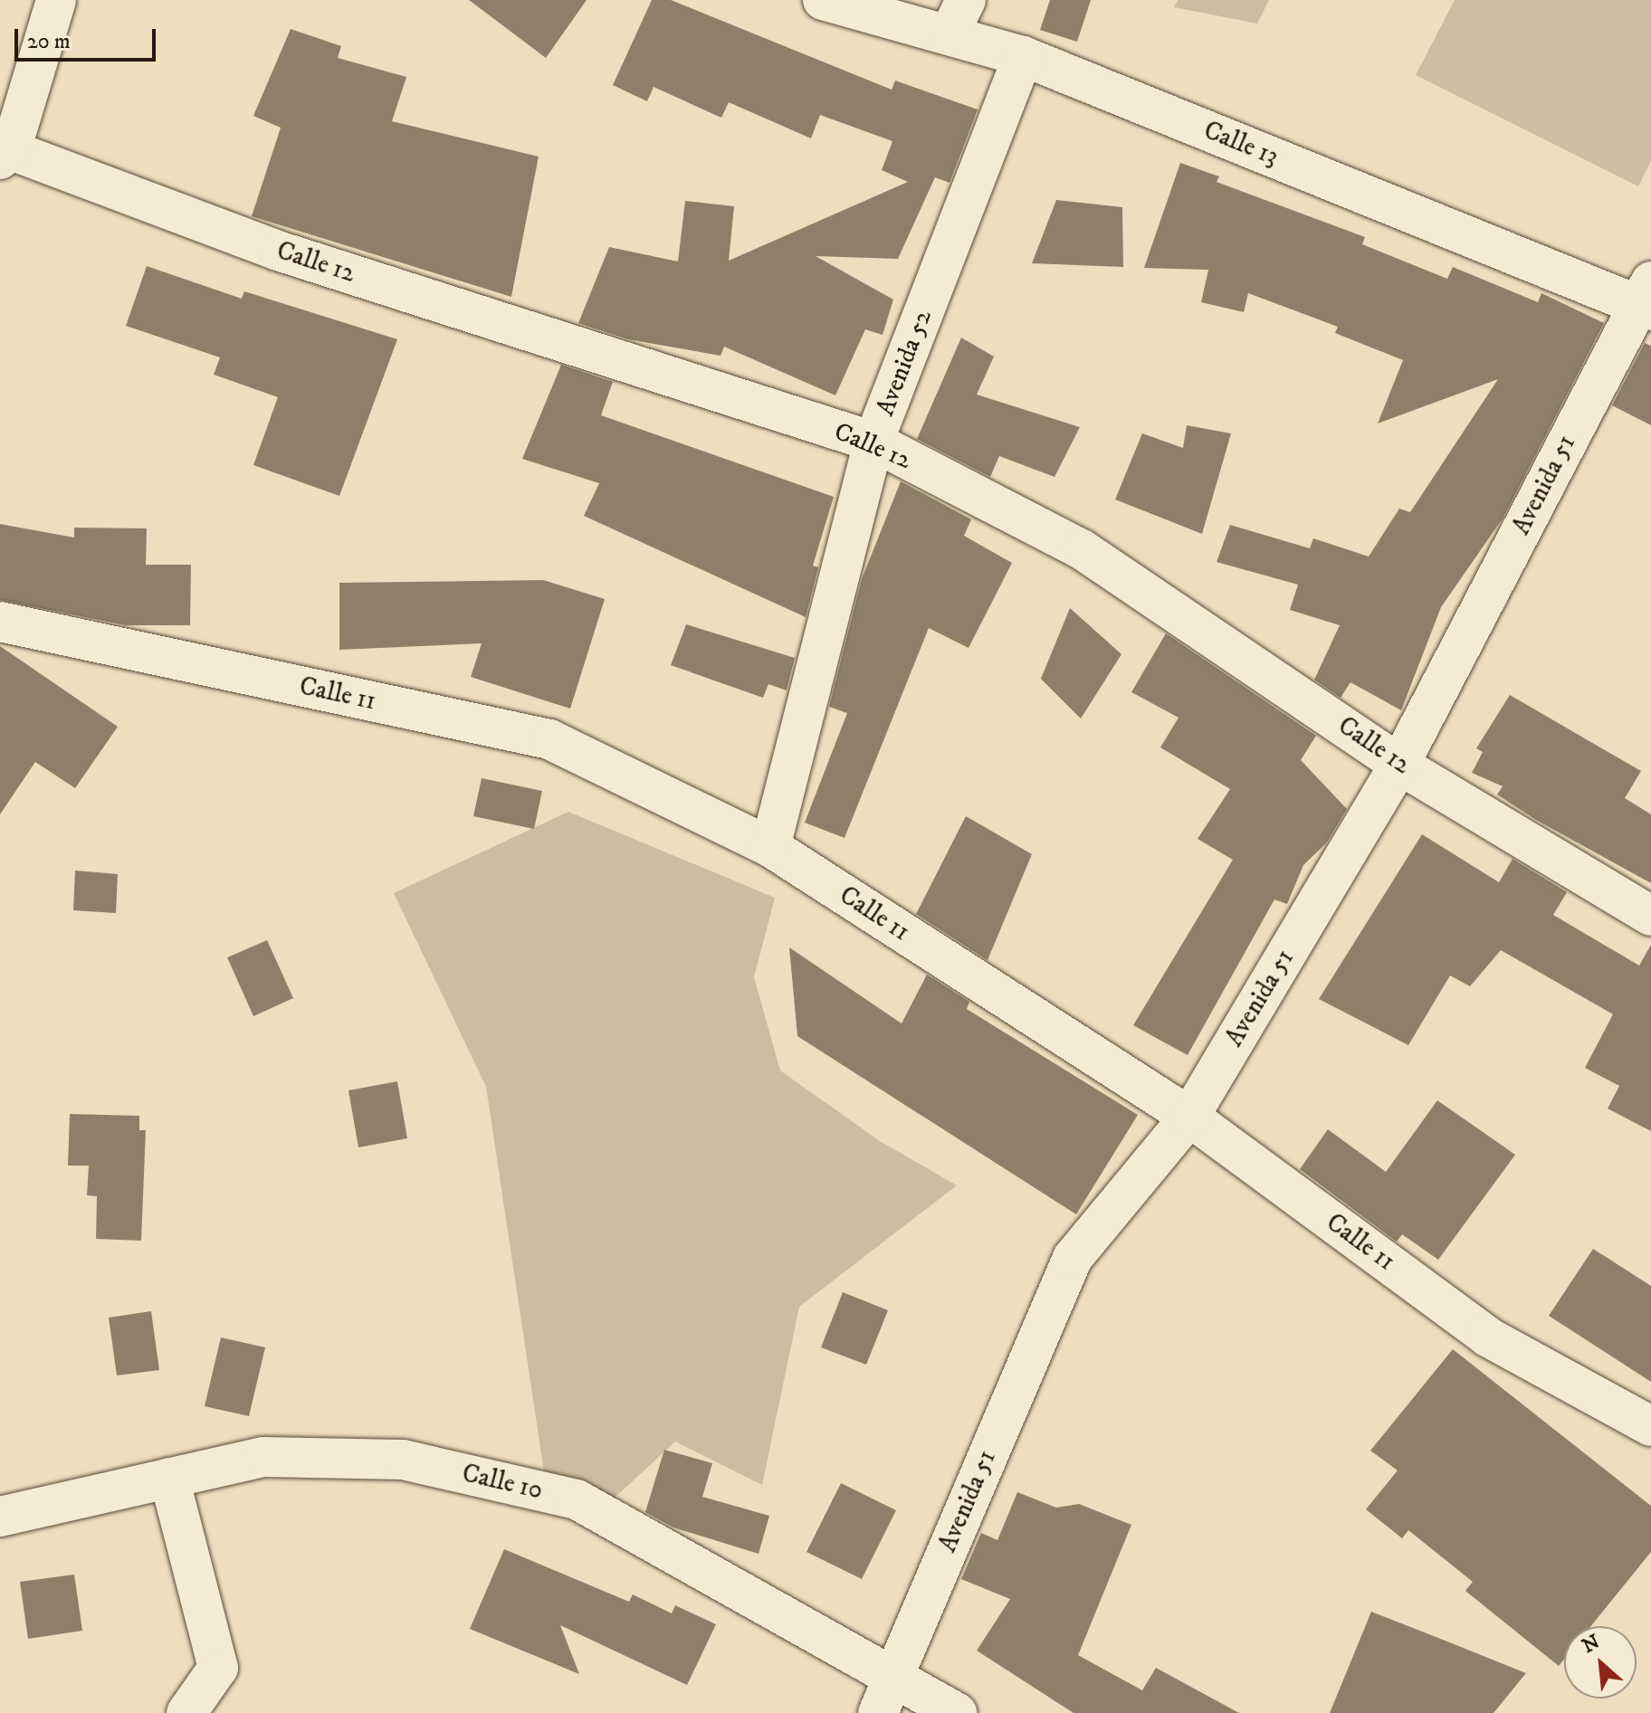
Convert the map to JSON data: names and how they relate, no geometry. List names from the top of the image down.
{
  "streets": {
    "street": [
      "Calle 13",
      "Calle 12",
      "Avenida 52",
      "Avenida 51",
      "Calle 11",
      "Calle 10"
    ]
  },
  "crossings": [
    ["Calle 13", "Avenida 52"],
    ["Calle 13", "Avenida 51"],
    ["Calle 12", "Avenida 52"],
    ["Calle 12", "Avenida 51"],
    ["Avenida 52", "Calle 11"],
    ["Avenida 51", "Calle 11"],
    ["Avenida 51", "Calle 10"]
  ],
  "scale_bar": "20 m",
  "north": "top left"
}
